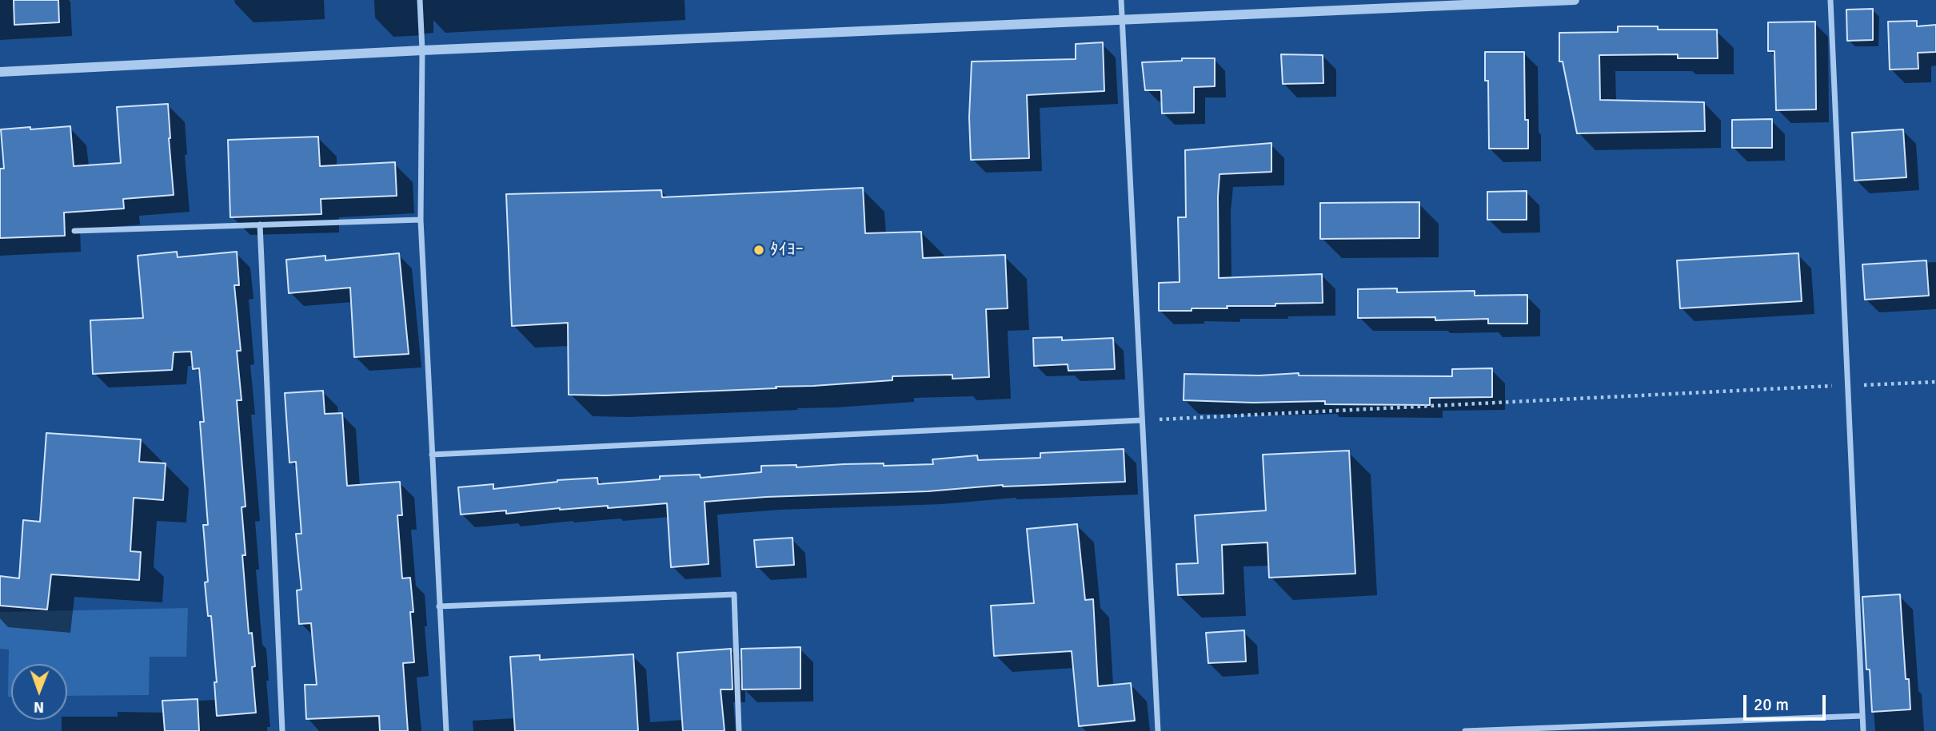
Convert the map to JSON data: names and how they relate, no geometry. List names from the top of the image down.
{
  "places": ["ﾀｲﾖｰ"],
  "scale_bar": "20 m",
  "north": "bottom"
}
